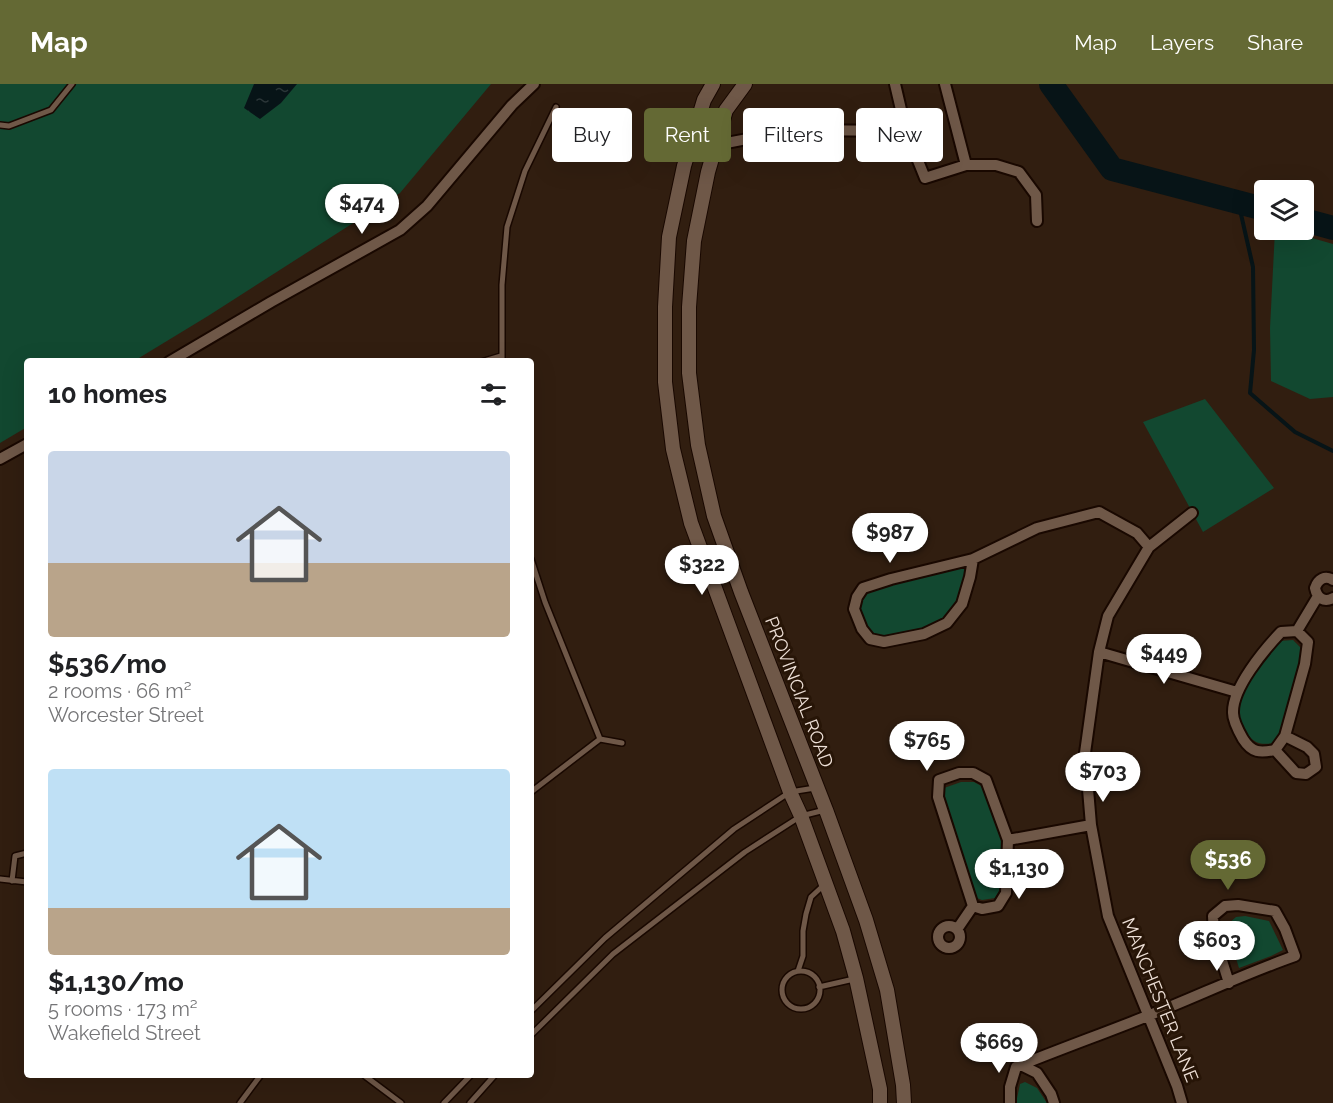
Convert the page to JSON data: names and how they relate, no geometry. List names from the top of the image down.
{
  "streets": {
    "street": ["PROVINCIAL ROAD", "MANCHESTER LANE"]
  },
  "page": {
    "header": "Map",
    "nav": ["Map", "Layers", "Share"],
    "chip": [
      "Buy",
      "Rent",
      "Filters",
      "New"
    ],
    "price": [
      "$474",
      "$987",
      "$322",
      "$449",
      "$765",
      "$703",
      "$536",
      "$1,130",
      "$603",
      "$669"
    ],
    "heading": "10 homes",
    "list": [
      {
        "name": "$536/mo",
        "note": "2 rooms · 66 m² · Worcester Street"
      },
      {
        "name": "$1,130/mo",
        "note": "5 rooms · 173 m² · Wakefield Street"
      }
    ]
  }
}
